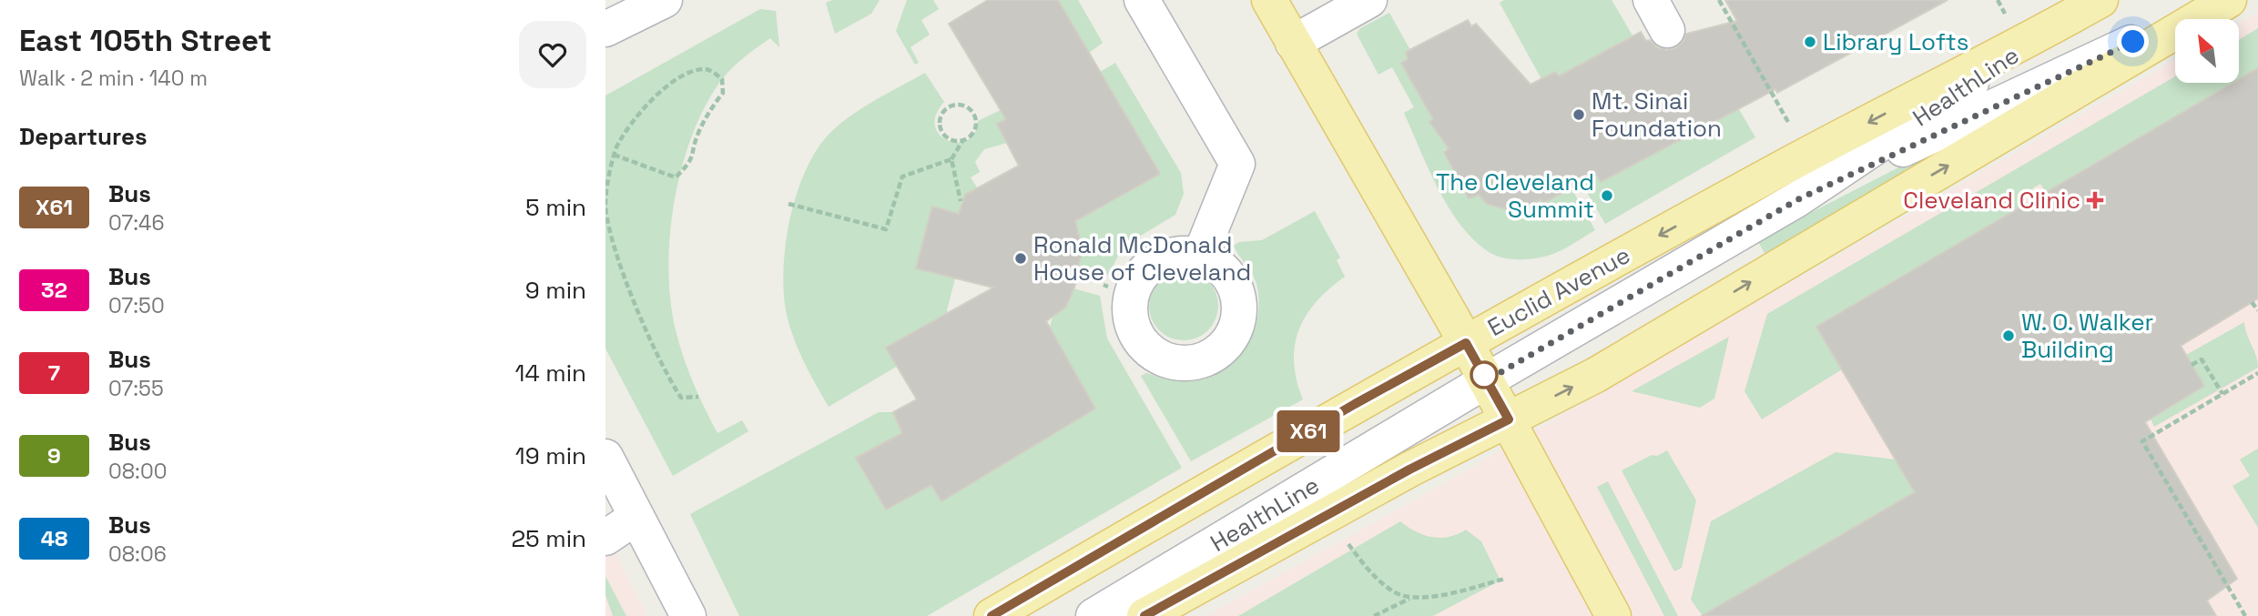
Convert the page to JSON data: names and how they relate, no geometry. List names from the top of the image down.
{
  "streets": {
    "main road": ["Euclid Avenue"],
    "street": ["HealthLine"]
  },
  "crossings": [
    ["HealthLine", "Euclid Avenue"]
  ],
  "places": {
    "other": [
      "Library Lofts",
      "Mt. Sinai Foundation",
      "The Cleveland Summit",
      "Ronald McDonald House of Cleveland",
      "W. O. Walker Building"
    ],
    "health": ["Cleveland Clinic"]
  },
  "lines": ["bus line X61"],
  "north": "top left",
  "page": {
    "heading": [
      ["East 105th Street", "Walk · 2 min · 140 m"],
      "Departures"
    ],
    "on_map": "X61",
    "list": [
      {
        "mark": "X61",
        "name": "Bus",
        "note": "07:46",
        "value": "5 min"
      },
      {
        "mark": "32",
        "name": "Bus",
        "note": "07:50",
        "value": "9 min"
      },
      {
        "mark": "7",
        "name": "Bus",
        "note": "07:55",
        "value": "14 min"
      },
      {
        "mark": "9",
        "name": "Bus",
        "note": "08:00",
        "value": "19 min"
      },
      {
        "mark": "48",
        "name": "Bus",
        "note": "08:06",
        "value": "25 min"
      }
    ]
  }
}
